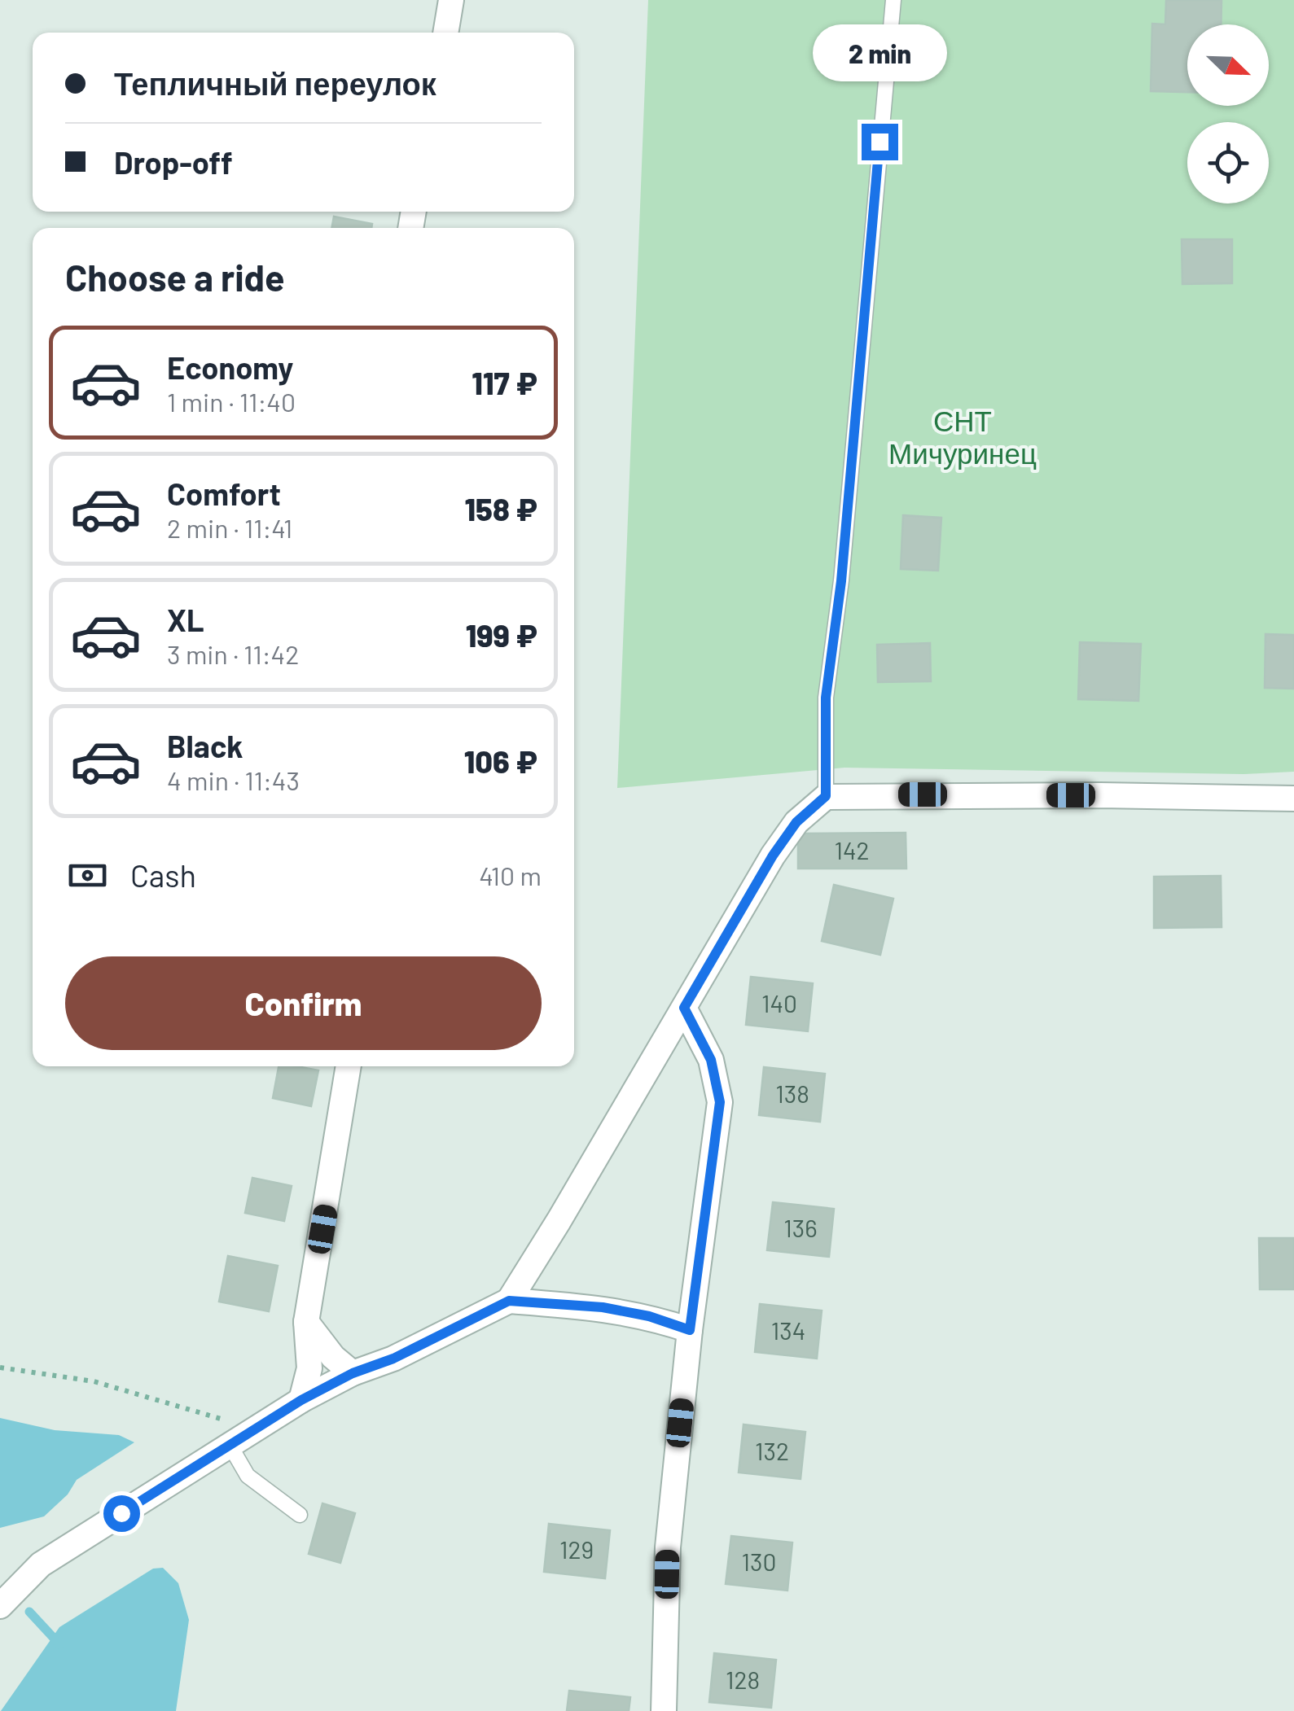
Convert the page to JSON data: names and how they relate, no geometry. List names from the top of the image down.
{
  "parks": ["СНТ Мичуринец"],
  "house_numbers": [
    "142",
    "140",
    "138",
    "136",
    "134",
    "132",
    "129",
    "130",
    "128"
  ],
  "north": "bottom right",
  "page": {
    "bubble": "2 min",
    "banner": ["Тепличный переулок", "Drop-off"],
    "heading": "Choose a ride",
    "list": [
      {
        "name": "Economy",
        "note": "1 min · 11:40",
        "value": "117 ₽"
      },
      {
        "name": "Comfort",
        "note": "2 min · 11:41",
        "value": "158 ₽"
      },
      {
        "name": "XL",
        "note": "3 min · 11:42",
        "value": "199 ₽"
      },
      {
        "name": "Black",
        "note": "4 min · 11:43",
        "value": "106 ₽"
      }
    ],
    "pay": ["Cash", "410 m"],
    "buttons": "Confirm"
  }
}
